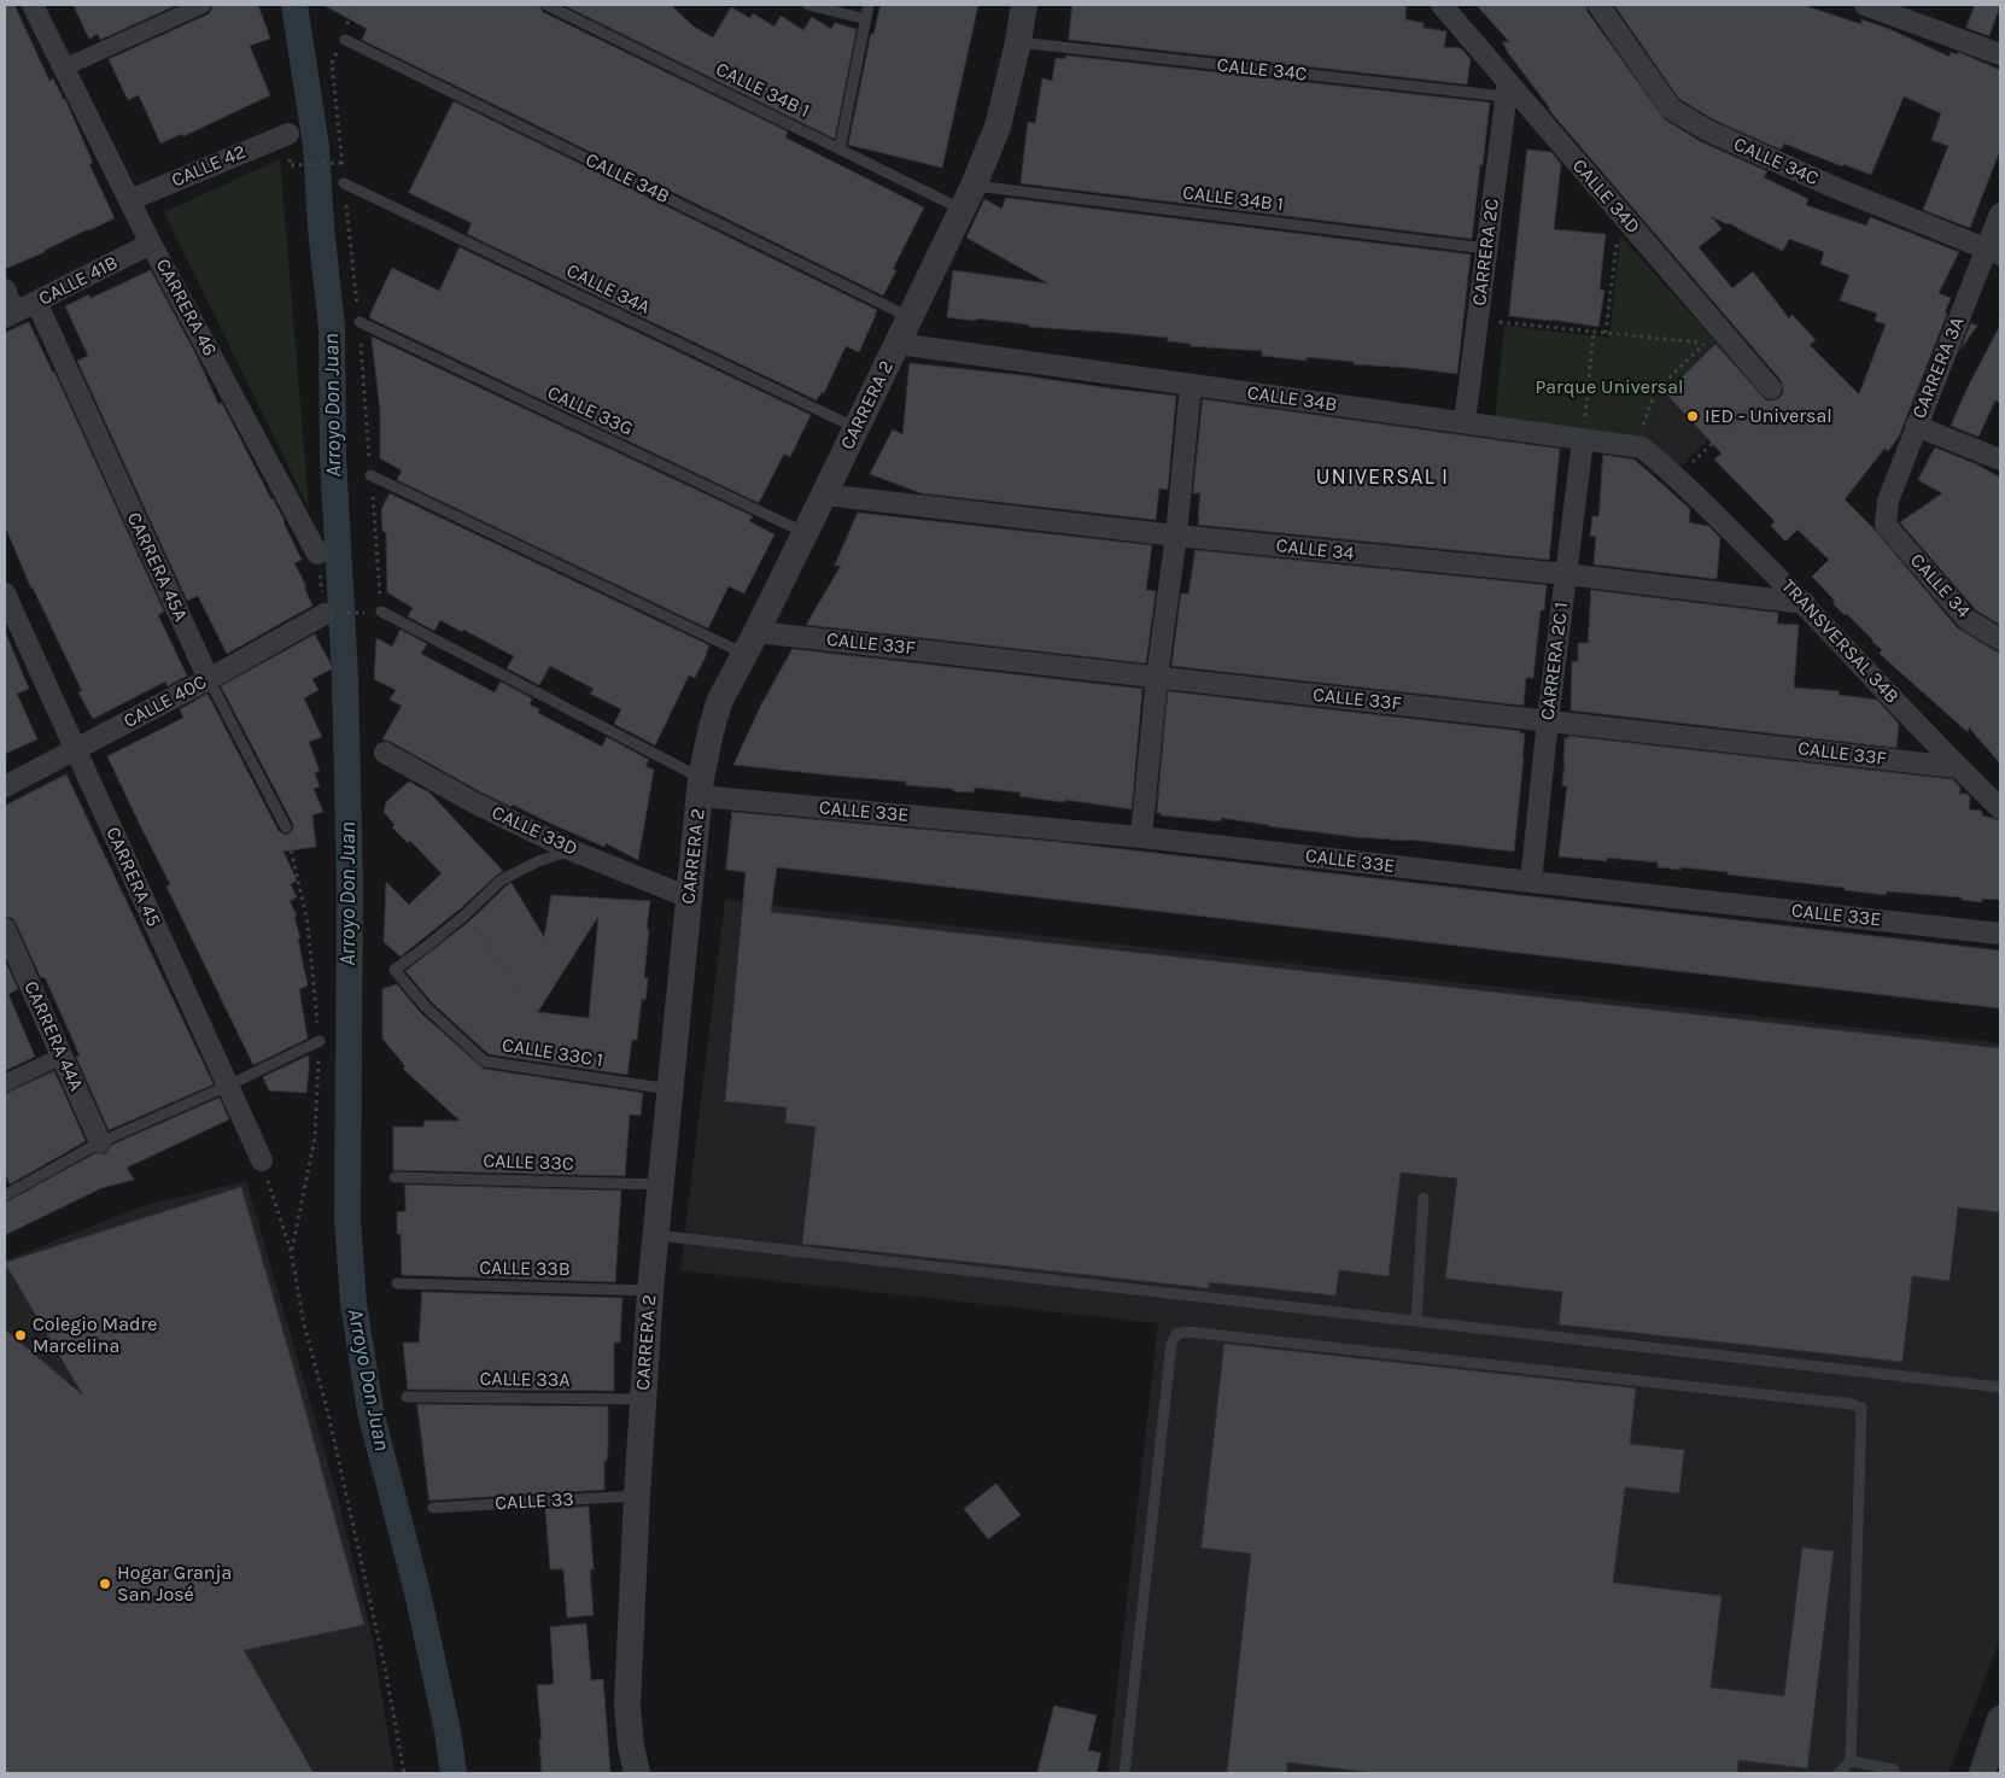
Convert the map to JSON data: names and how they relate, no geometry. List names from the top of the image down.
{
  "streets": {
    "street": [
      "CALLE 34C",
      "CALLE 42",
      "CALLE 34B",
      "CALLE 34D",
      "CARRERA 2C",
      "CALLE 41B",
      "CARRERA 46",
      "CARRERA 3A",
      "CARRERA 2",
      "CALLE 34",
      "CARRERA 45A",
      "TRANSVERSAL 34B",
      "CALLE 33F",
      "CARRERA 2C 1",
      "CALLE 40C",
      "CALLE 33E",
      "CALLE 33D",
      "CARRERA 45",
      "CARRERA 44A"
    ],
    "lane": [
      "CALLE 34B 1",
      "CALLE 34A",
      "CALLE 33G",
      "CALLE 33C 1",
      "CALLE 33C",
      "CALLE 33B",
      "CALLE 33A",
      "CALLE 33"
    ]
  },
  "crossings": [
    ["CALLE 34C", "CALLE 34D"],
    ["CALLE 34C", "CARRERA 2C"],
    ["CALLE 34C", "CARRERA 3A"],
    ["CALLE 34C", "CARRERA 2"],
    ["CALLE 34B 1", "CARRERA 2C"],
    ["CALLE 34B 1", "CARRERA 2"],
    ["CALLE 42", "CARRERA 46"],
    ["CALLE 34B", "CARRERA 2C"],
    ["CALLE 34B", "CARRERA 2"],
    ["CALLE 34B", "TRANSVERSAL 34B"],
    ["CALLE 34B", "CARRERA 2C 1"],
    ["CALLE 34D", "CARRERA 2C"],
    ["CALLE 41B", "CARRERA 46"],
    ["CALLE 41B", "CARRERA 45A"],
    ["CALLE 34A", "CARRERA 2"],
    ["CARRERA 3A", "CALLE 34"],
    ["CARRERA 2", "CALLE 33G"],
    ["CARRERA 2", "CALLE 34"],
    ["CARRERA 2", "CALLE 33F"],
    ["CARRERA 2", "CALLE 33E"],
    ["CARRERA 2", "CALLE 33D"],
    ["CARRERA 2", "CALLE 33C 1"],
    ["CARRERA 2", "CALLE 33C"],
    ["CARRERA 2", "CALLE 33B"],
    ["CARRERA 2", "CALLE 33A"],
    ["CARRERA 2", "CALLE 33"],
    ["CALLE 34", "TRANSVERSAL 34B"],
    ["CALLE 34", "CARRERA 2C 1"],
    ["CARRERA 45A", "CALLE 40C"],
    ["TRANSVERSAL 34B", "CALLE 33F"],
    ["CALLE 33F", "CARRERA 2C 1"],
    ["CARRERA 2C 1", "CALLE 33E"],
    ["CALLE 40C", "CARRERA 45"]
  ],
  "districts": ["UNIVERSAL I"],
  "water": ["Arroyo Don Juan"],
  "parks": ["Parque Universal"],
  "places": ["IED - Universal", "Colegio Madre Marcelina", "Hogar Granja San José"]
}
